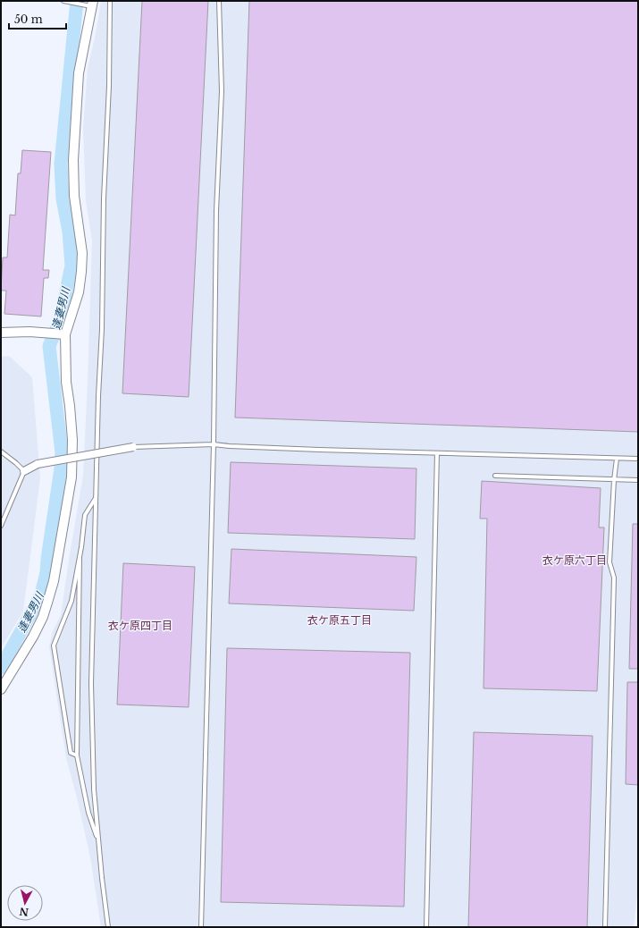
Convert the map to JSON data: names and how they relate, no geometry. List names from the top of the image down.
{
  "districts": ["衣ケ原六丁目", "衣ケ原五丁目", "衣ケ原四丁目"],
  "water": ["逢妻男川"],
  "scale_bar": "50 m",
  "north": "bottom"
}
